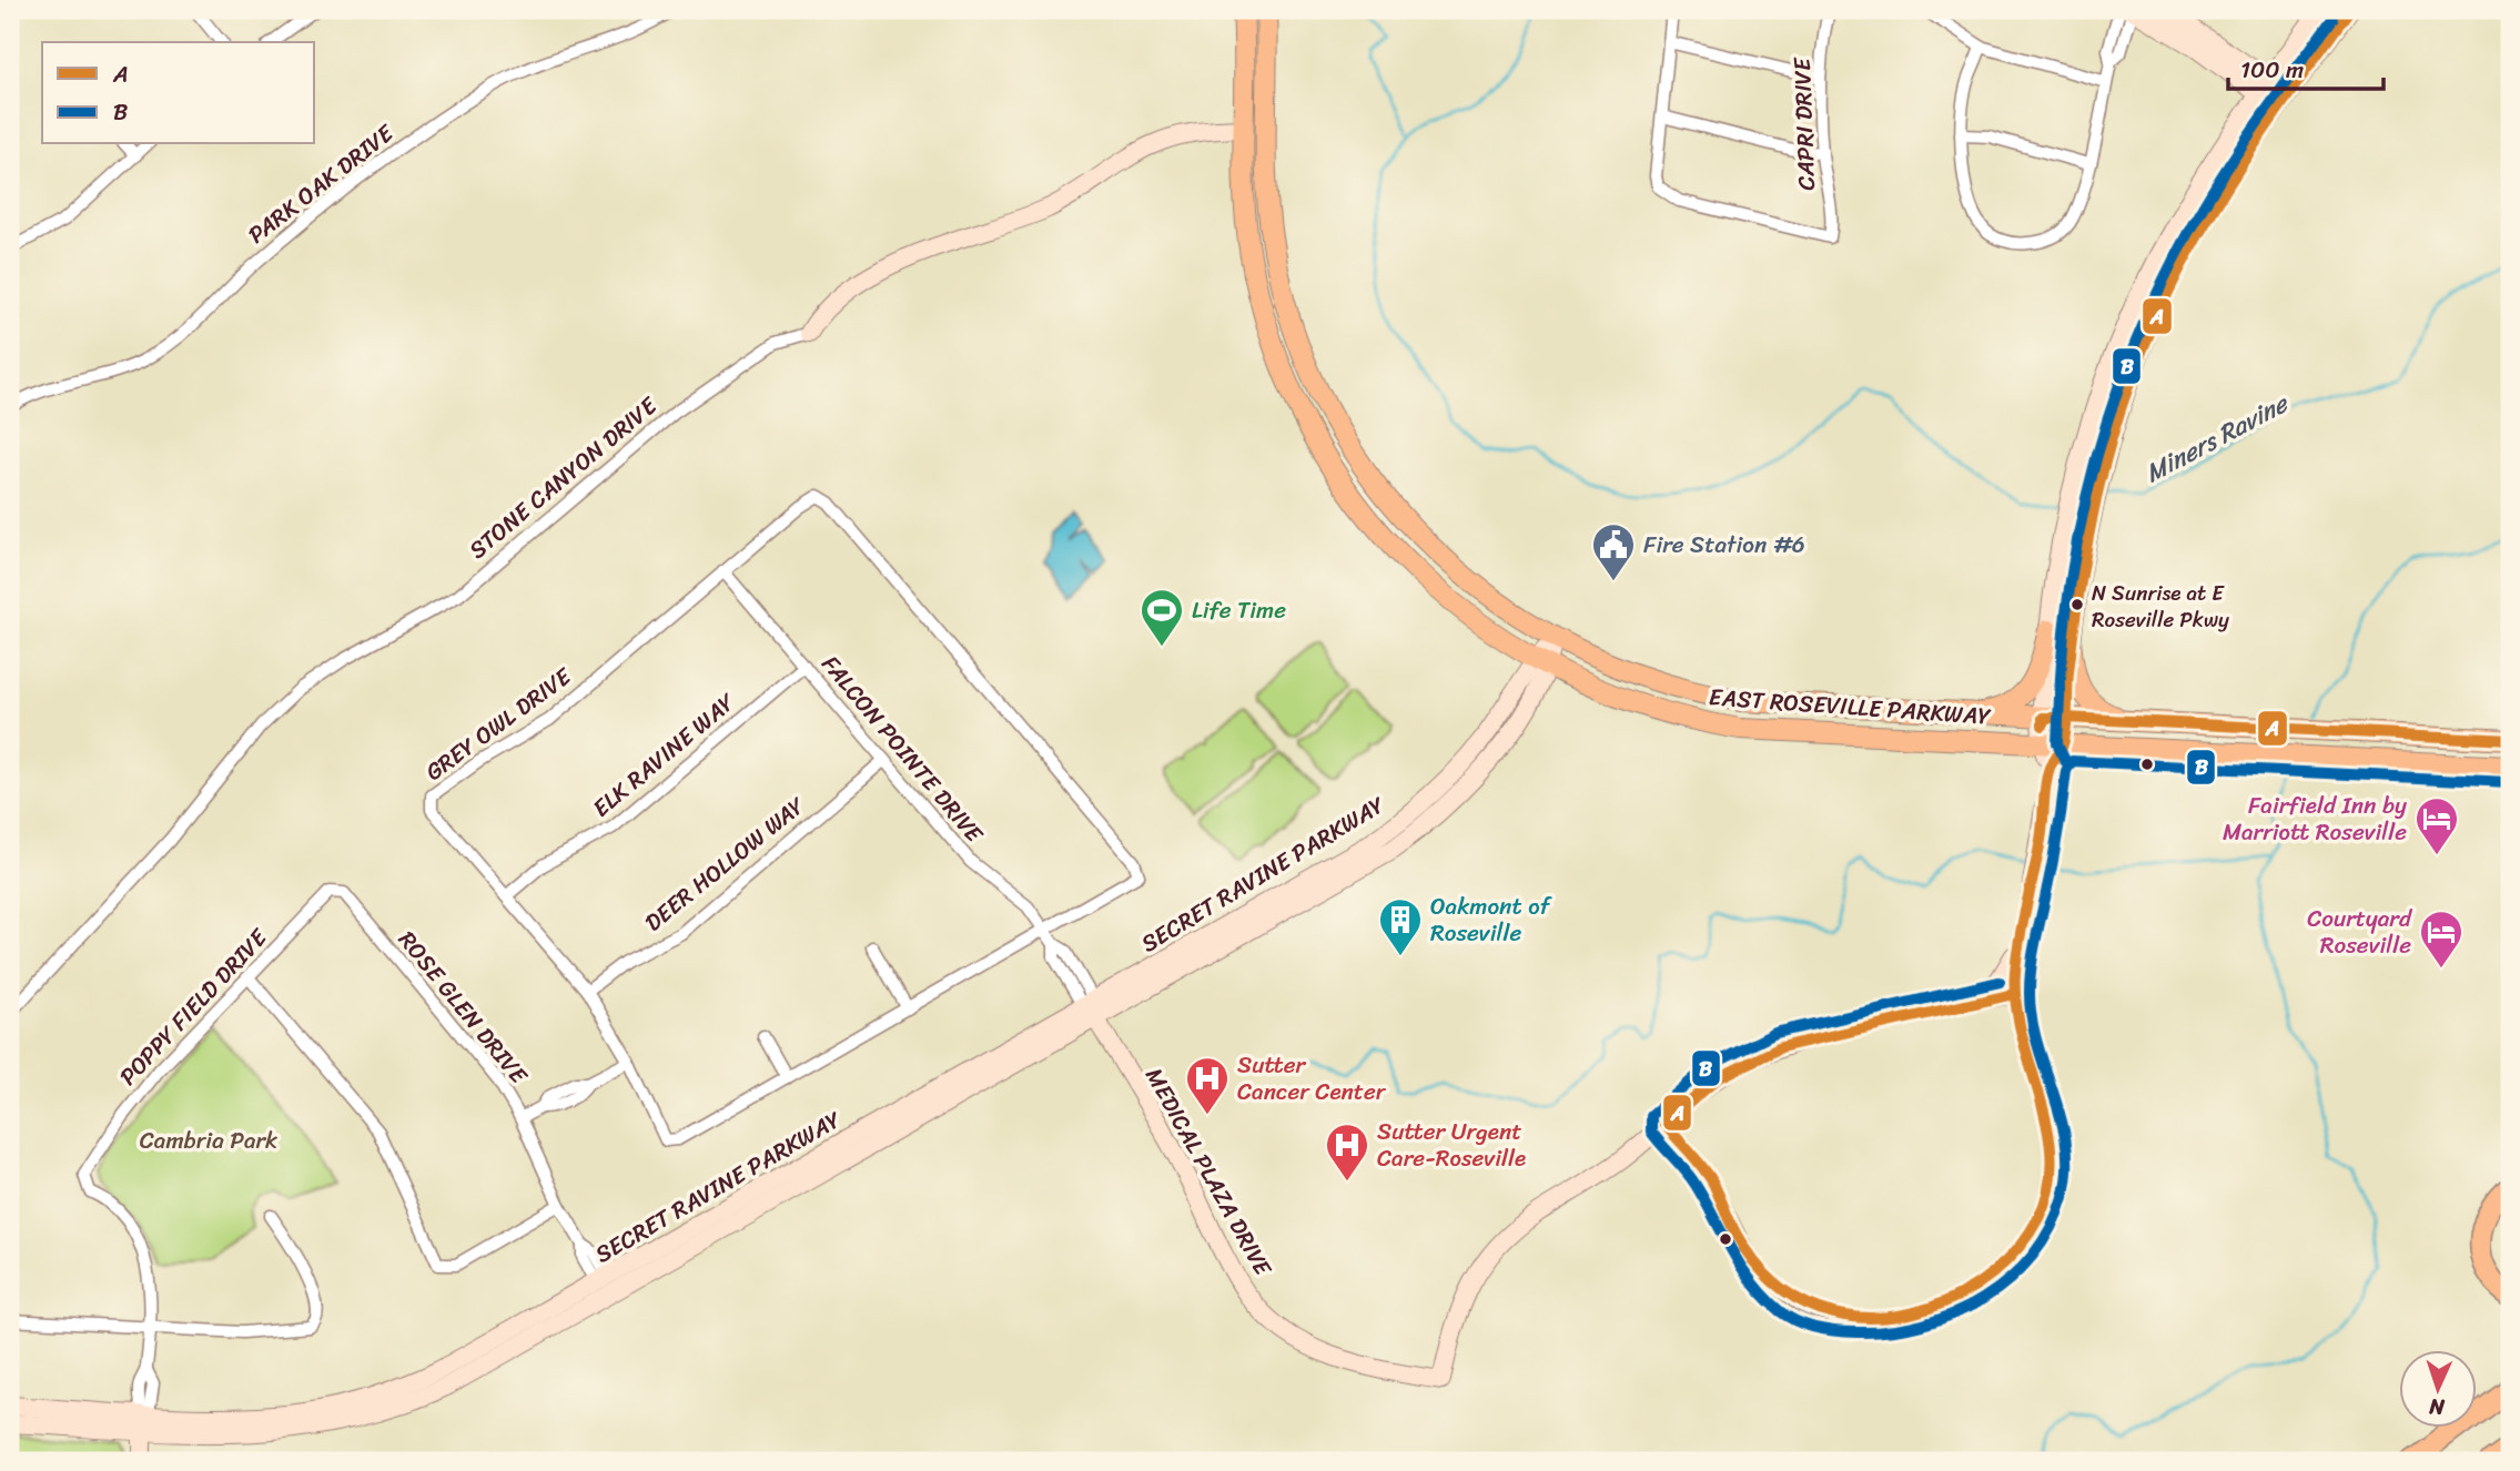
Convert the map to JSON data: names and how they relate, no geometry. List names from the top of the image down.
{
  "streets": {
    "main road": [
      "STONE CANYON DRIVE",
      "EAST ROSEVILLE PARKWAY",
      "SECRET RAVINE PARKWAY",
      "MEDICAL PLAZA DRIVE"
    ],
    "street": [
      "CAPRI DRIVE",
      "PARK OAK DRIVE",
      "GREY OWL DRIVE",
      "FALCON POINTE DRIVE",
      "ELK RAVINE WAY",
      "DEER HOLLOW WAY",
      "POPPY FIELD DRIVE",
      "ROSE GLEN DRIVE"
    ]
  },
  "crossings": [
    ["STONE CANYON DRIVE", "EAST ROSEVILLE PARKWAY"],
    ["EAST ROSEVILLE PARKWAY", "SECRET RAVINE PARKWAY"],
    ["GREY OWL DRIVE", "FALCON POINTE DRIVE"],
    ["GREY OWL DRIVE", "ELK RAVINE WAY"],
    ["GREY OWL DRIVE", "DEER HOLLOW WAY"],
    ["FALCON POINTE DRIVE", "ELK RAVINE WAY"],
    ["FALCON POINTE DRIVE", "DEER HOLLOW WAY"],
    ["FALCON POINTE DRIVE", "SECRET RAVINE PARKWAY"],
    ["FALCON POINTE DRIVE", "MEDICAL PLAZA DRIVE"],
    ["SECRET RAVINE PARKWAY", "POPPY FIELD DRIVE"],
    ["SECRET RAVINE PARKWAY", "ROSE GLEN DRIVE"],
    ["SECRET RAVINE PARKWAY", "MEDICAL PLAZA DRIVE"],
    ["POPPY FIELD DRIVE", "ROSE GLEN DRIVE"]
  ],
  "water": ["Miners Ravine"],
  "parks": ["Cambria Park"],
  "places": {
    "public building": ["Fire Station #6"],
    "other": ["N Sunrise at E Roseville Pkwy"],
    "sports": ["Life Time"],
    "hotel": ["Fairfield Inn by Marriott Roseville", "Courtyard Roseville"],
    "building": ["Oakmont of Roseville"],
    "hospital": ["Sutter Cancer Center", "Sutter Urgent Care-Roseville"]
  },
  "lines": ["transit line A", "transit line B"],
  "legend": ["A", "B"],
  "scale_bar": "100 m",
  "north": "bottom"
}
